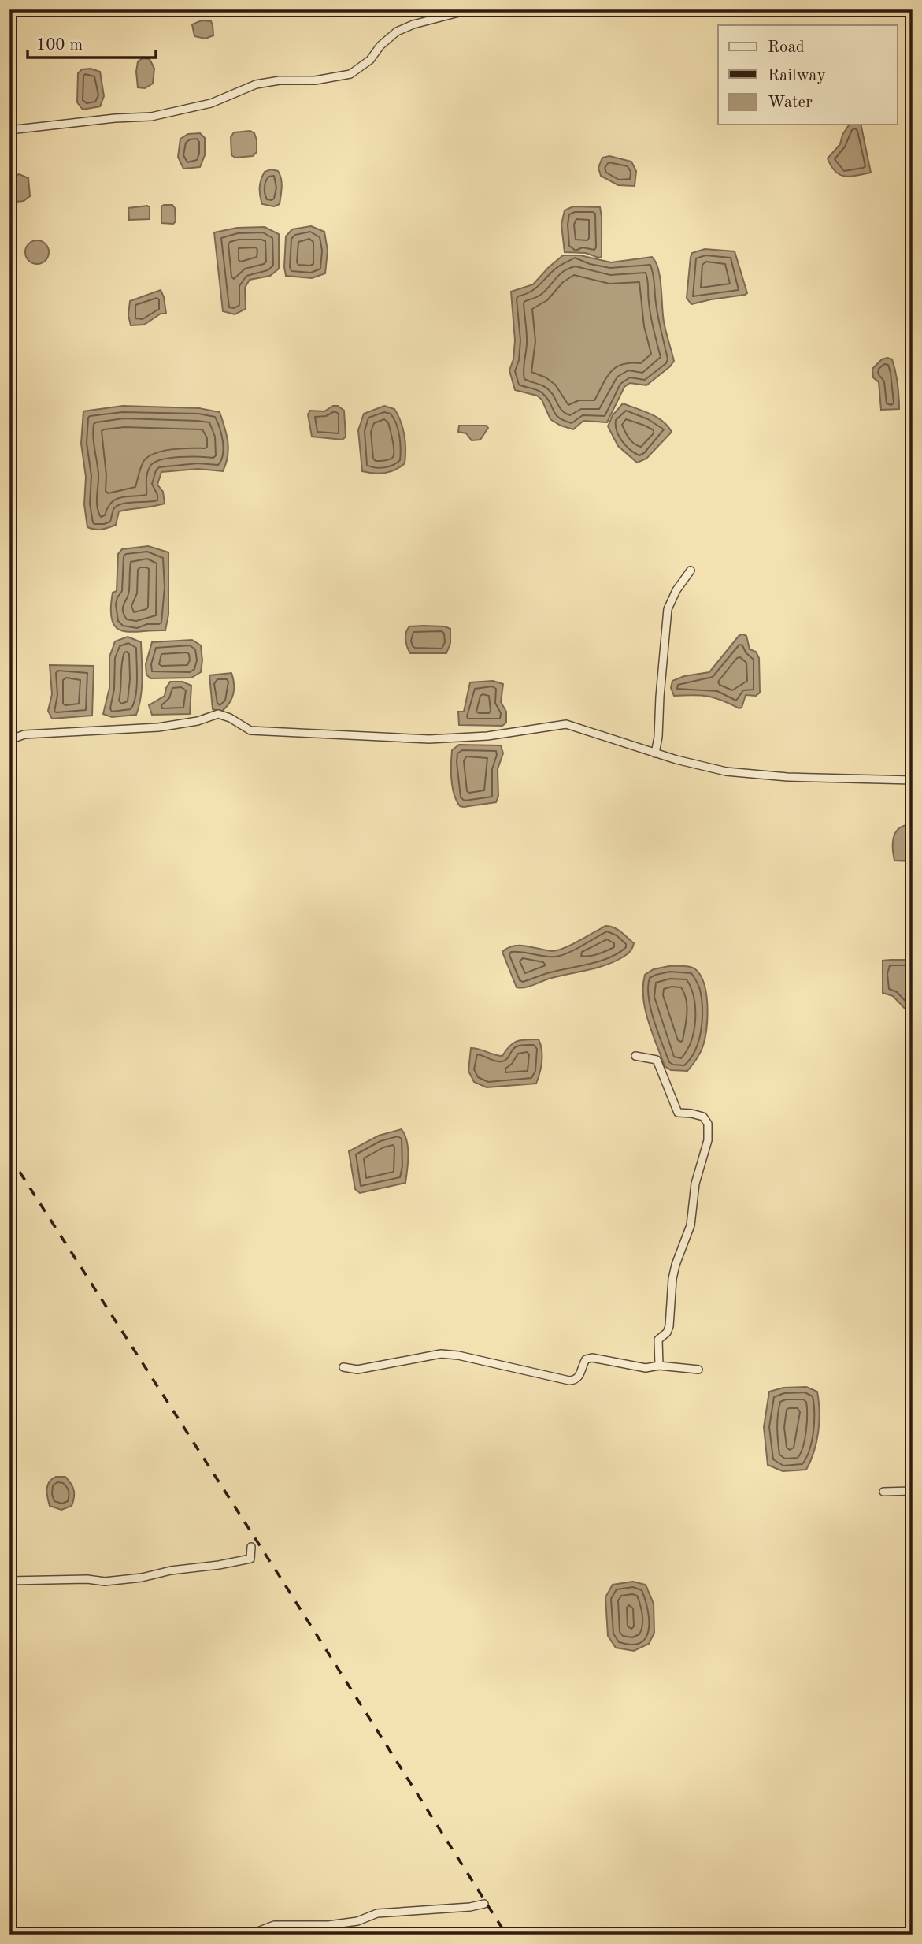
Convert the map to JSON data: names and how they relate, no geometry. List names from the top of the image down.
{
  "legend": ["Road", "Railway", "Water"],
  "scale_bar": "100 m"
}
